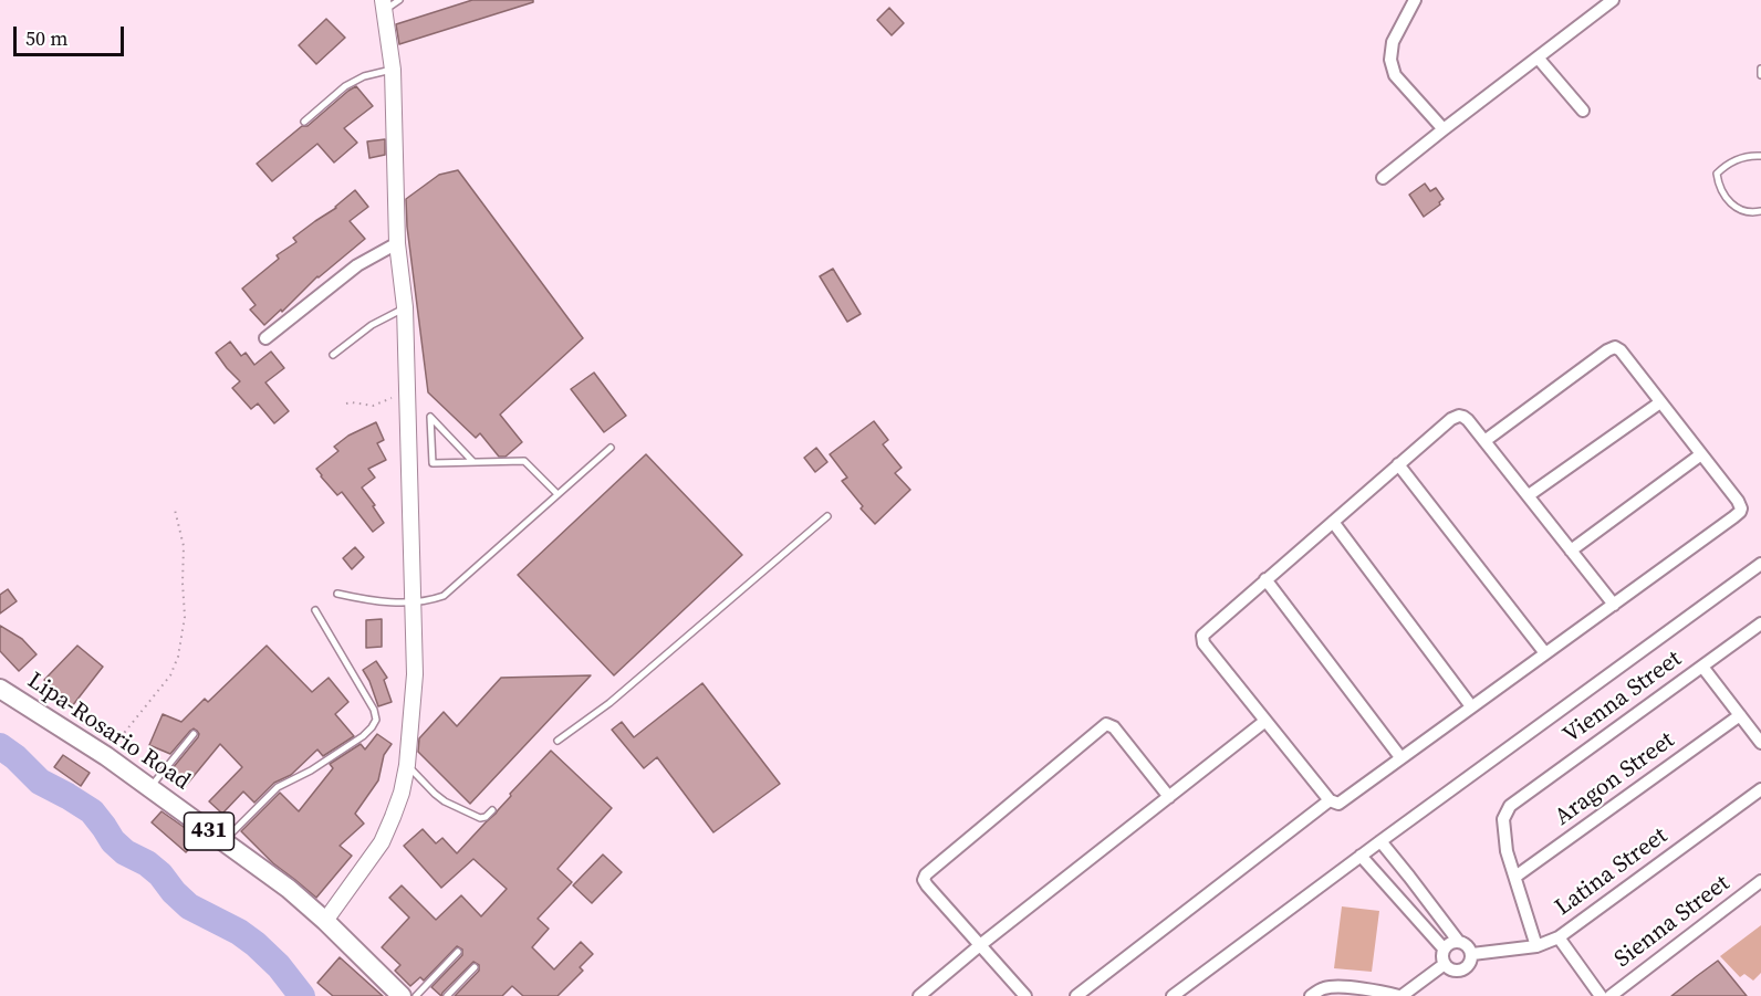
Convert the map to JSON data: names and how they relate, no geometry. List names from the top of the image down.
{
  "streets": {
    "main road": ["Lipa-Rosario Road", "431"],
    "street": [
      "Vienna Street",
      "Aragon Street",
      "Latina Street",
      "Sienna Street"
    ]
  },
  "crossings": [
    ["Vienna Street", "Aragon Street"]
  ],
  "scale_bar": "50 m"
}
